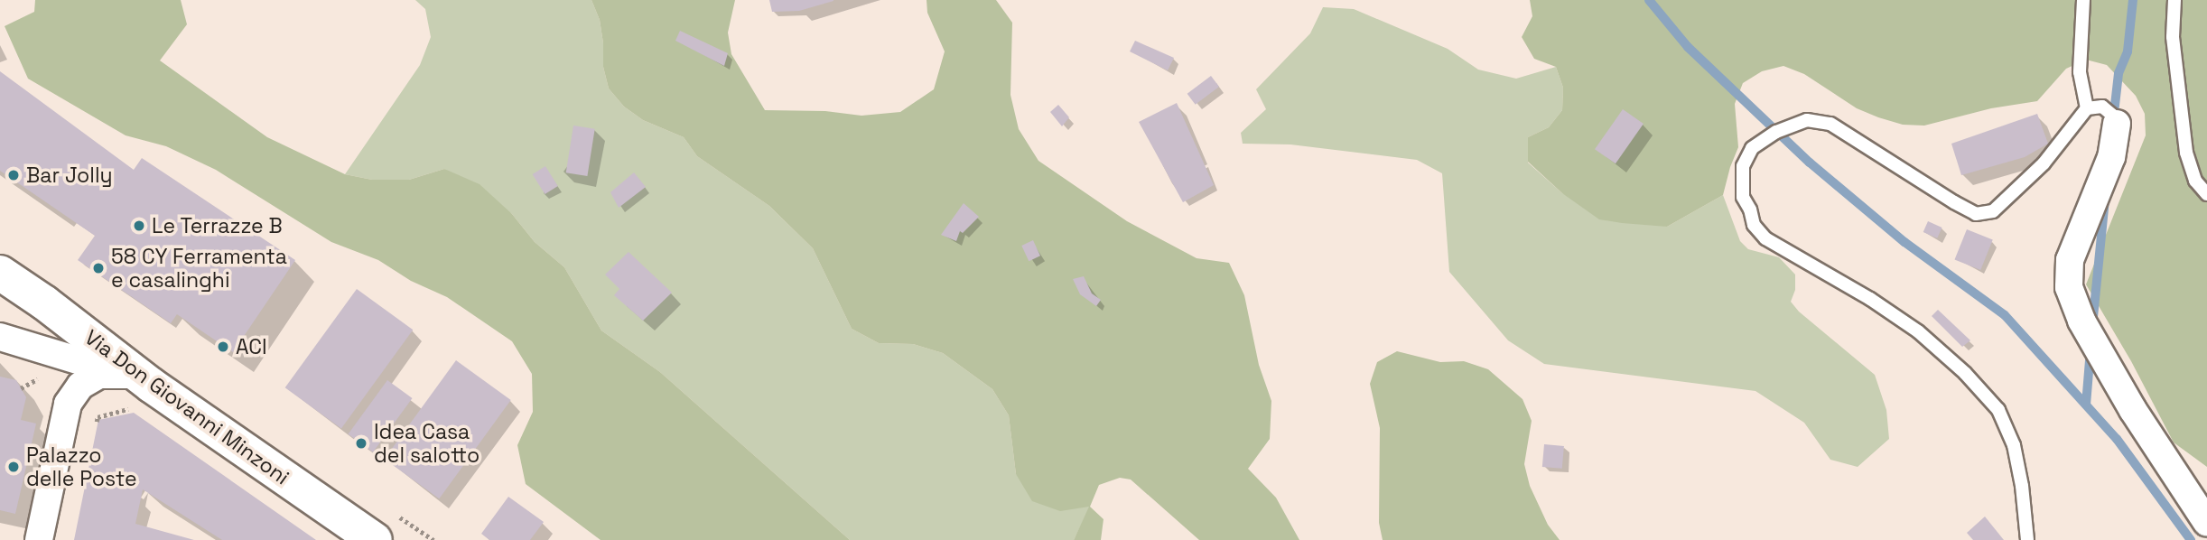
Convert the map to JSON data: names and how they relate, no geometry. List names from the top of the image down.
{
  "streets": {
    "main road": ["Via Don Giovanni Minzoni"]
  },
  "places": [
    "Bar Jolly",
    "Le Terrazze B",
    "58 CY Ferramenta e casalinghi",
    "ACI",
    "Idea Casa del salotto",
    "Palazzo delle Poste"
  ]
}
